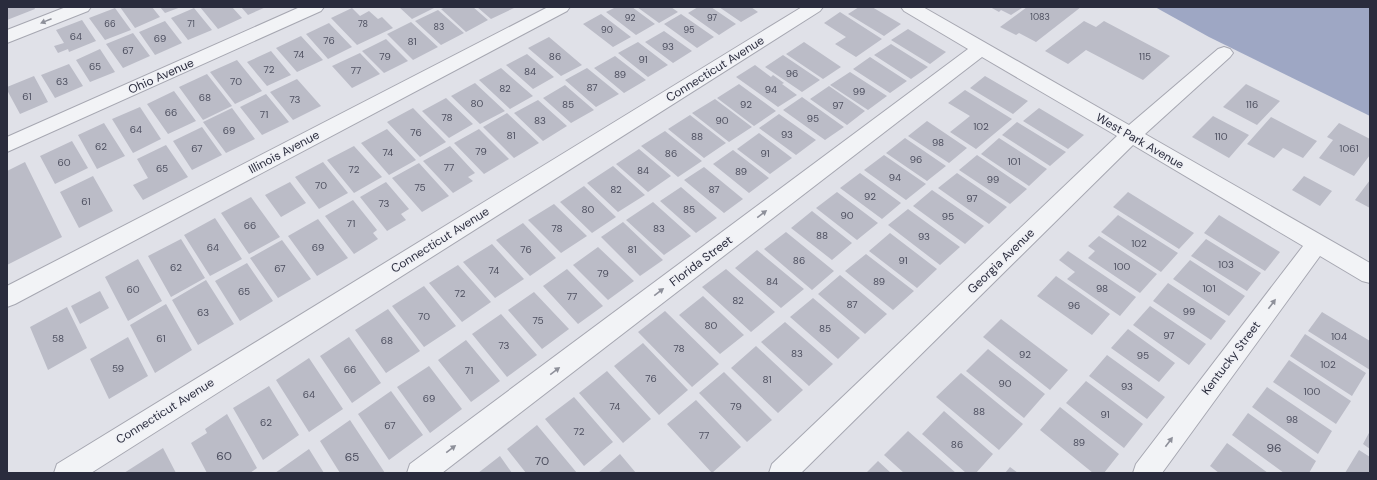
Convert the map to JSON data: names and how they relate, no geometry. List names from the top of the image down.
{
  "streets": {
    "street": [
      "Connecticut Avenue",
      "Ohio Avenue",
      "West Park Avenue",
      "Illinois Avenue",
      "Florida Street",
      "Georgia Avenue",
      "Kentucky Street"
    ]
  },
  "crossings": [
    ["West Park Avenue", "Florida Street"],
    ["West Park Avenue", "Georgia Avenue"],
    ["West Park Avenue", "Kentucky Street"]
  ],
  "one_way": ["Florida Street", "Kentucky Street"],
  "house_numbers": [
    "1083",
    "92",
    "97",
    "66",
    "71",
    "78",
    "83",
    "90",
    "95",
    "64",
    "69",
    "76",
    "81",
    "93",
    "67",
    "74",
    "79",
    "86",
    "115",
    "91",
    "65",
    "72",
    "77",
    "84",
    "96",
    "89",
    "63",
    "70",
    "87",
    "82",
    "94",
    "99",
    "61",
    "68",
    "73",
    "80",
    "85",
    "92",
    "116",
    "97",
    "66",
    "71",
    "78",
    "95",
    "83",
    "90",
    "102",
    "64",
    "69",
    "76",
    "93",
    "81",
    "88",
    "110",
    "98",
    "62",
    "67",
    "1061",
    "79",
    "74",
    "86",
    "91",
    "96",
    "101",
    "60",
    "77",
    "65",
    "72",
    "84",
    "89",
    "94",
    "99",
    "70",
    "75",
    "82",
    "87",
    "92",
    "97",
    "61",
    "73",
    "80",
    "85",
    "90",
    "95",
    "71",
    "66",
    "78",
    "83",
    "88",
    "93",
    "102",
    "64",
    "69",
    "76",
    "81",
    "86",
    "91",
    "103",
    "100",
    "62",
    "67",
    "74",
    "79",
    "84",
    "89",
    "98",
    "101",
    "60",
    "65",
    "72",
    "77",
    "82",
    "87",
    "96",
    "99",
    "63",
    "70",
    "75",
    "80",
    "85",
    "97",
    "104",
    "58",
    "61",
    "68",
    "73",
    "78",
    "83",
    "92",
    "95",
    "102",
    "59",
    "66",
    "71",
    "76",
    "81",
    "90",
    "93",
    "100",
    "64",
    "69",
    "74",
    "79",
    "88",
    "91",
    "98",
    "62",
    "67",
    "72",
    "77",
    "89",
    "86",
    "96",
    "60",
    "65",
    "70"
  ]
}
